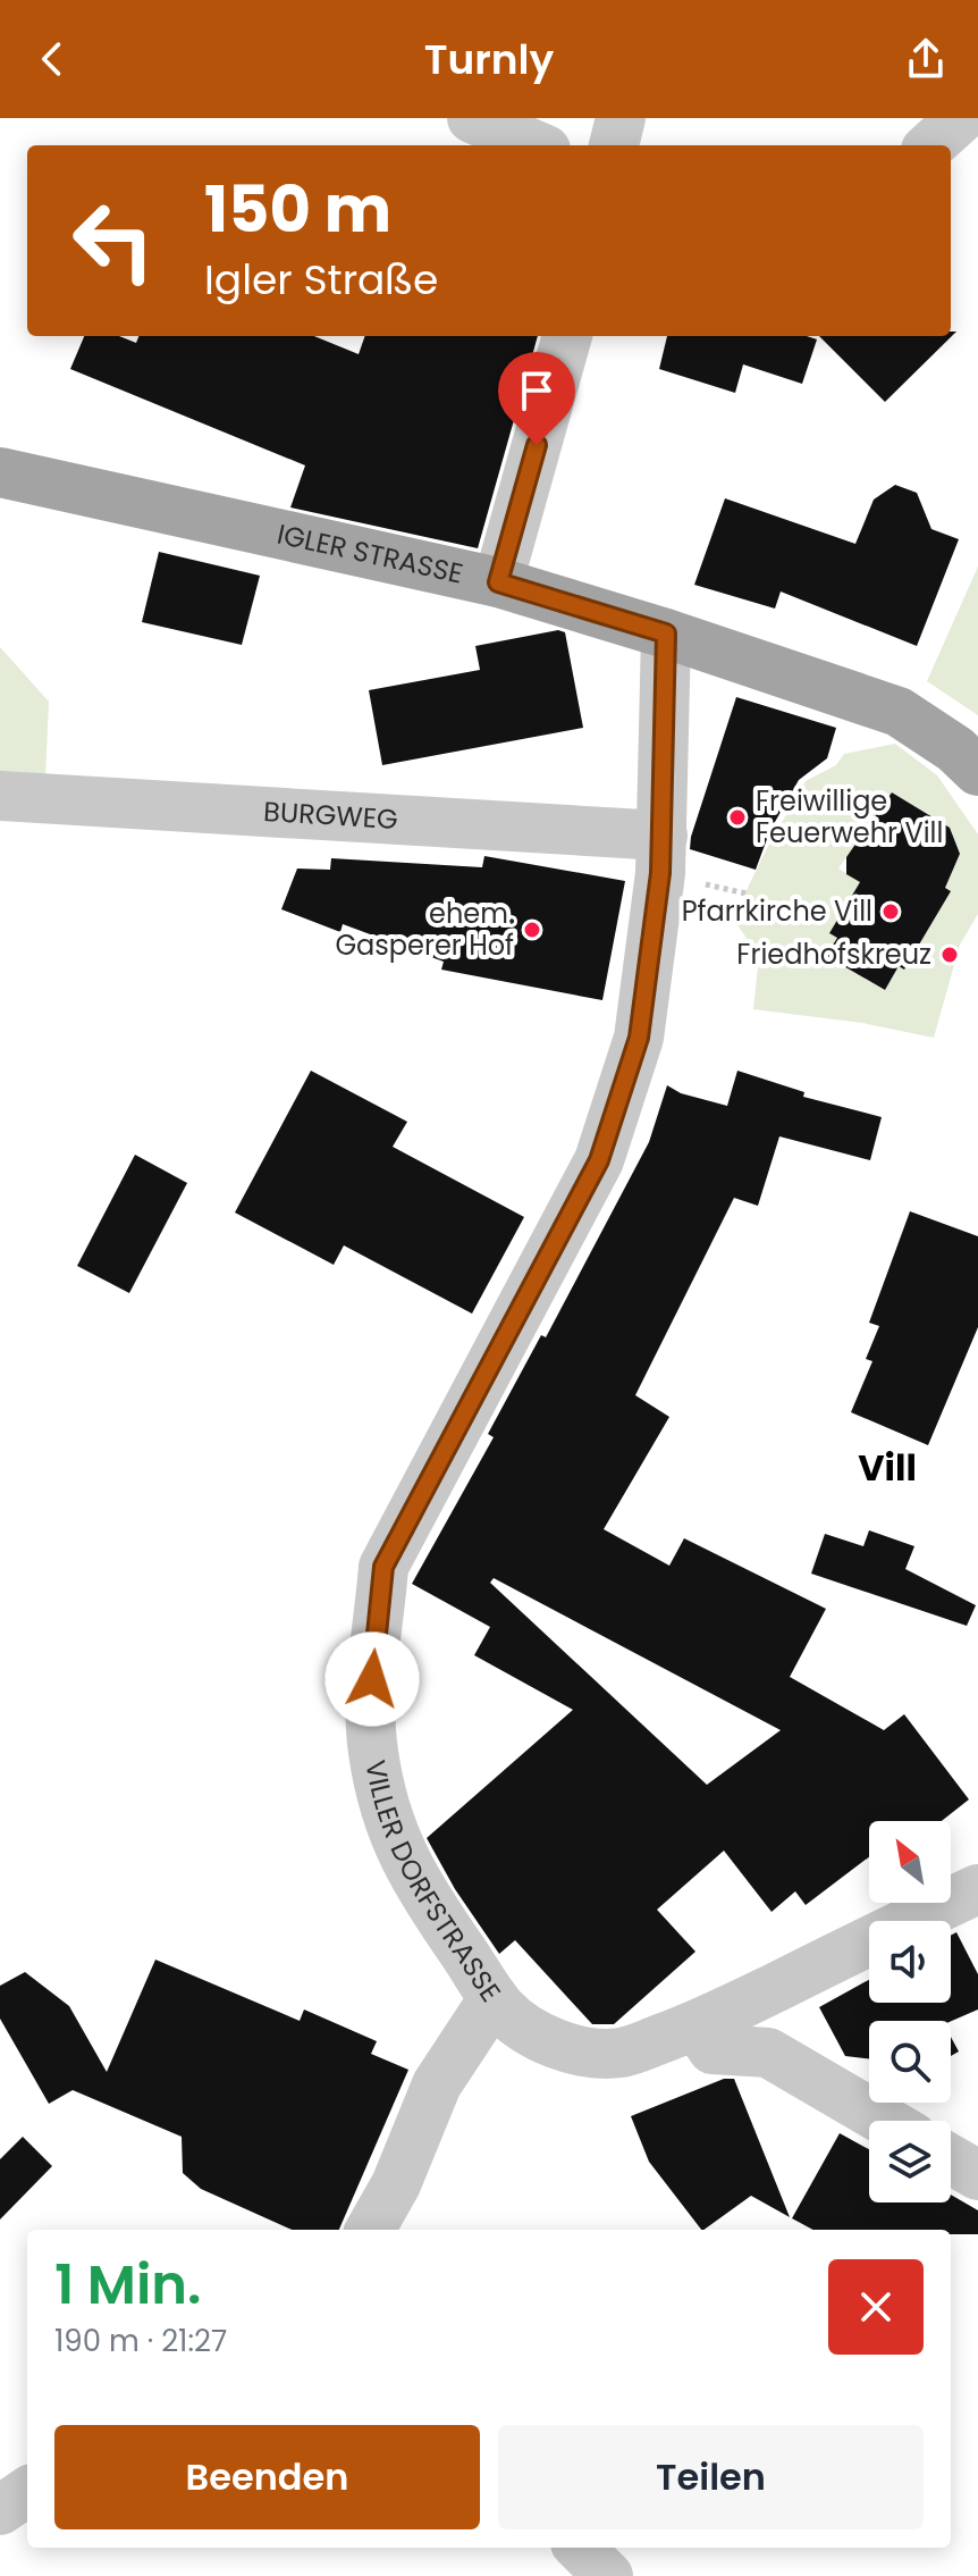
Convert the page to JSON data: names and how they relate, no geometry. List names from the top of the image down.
{
  "streets": {
    "main road": ["IGLER STRASSE"],
    "street": ["BURGWEG", "VILLER DORFSTRASSE"]
  },
  "crossings": [
    ["IGLER STRASSE", "VILLER DORFSTRASSE"],
    ["BURGWEG", "VILLER DORFSTRASSE"]
  ],
  "districts": ["Vill"],
  "places": [
    "Freiwillige Feuerwehr Vill",
    "Pfarrkirche Vill",
    "ehem. Gasperer Hof",
    "Friedhofskreuz"
  ],
  "north": "top left",
  "page": {
    "header": "Turnly",
    "turn": ["150 m", "Igler Straße"],
    "heading": ["1 Min.", "190 m · 21:27"],
    "buttons": ["Beenden", "Teilen"]
  }
}
